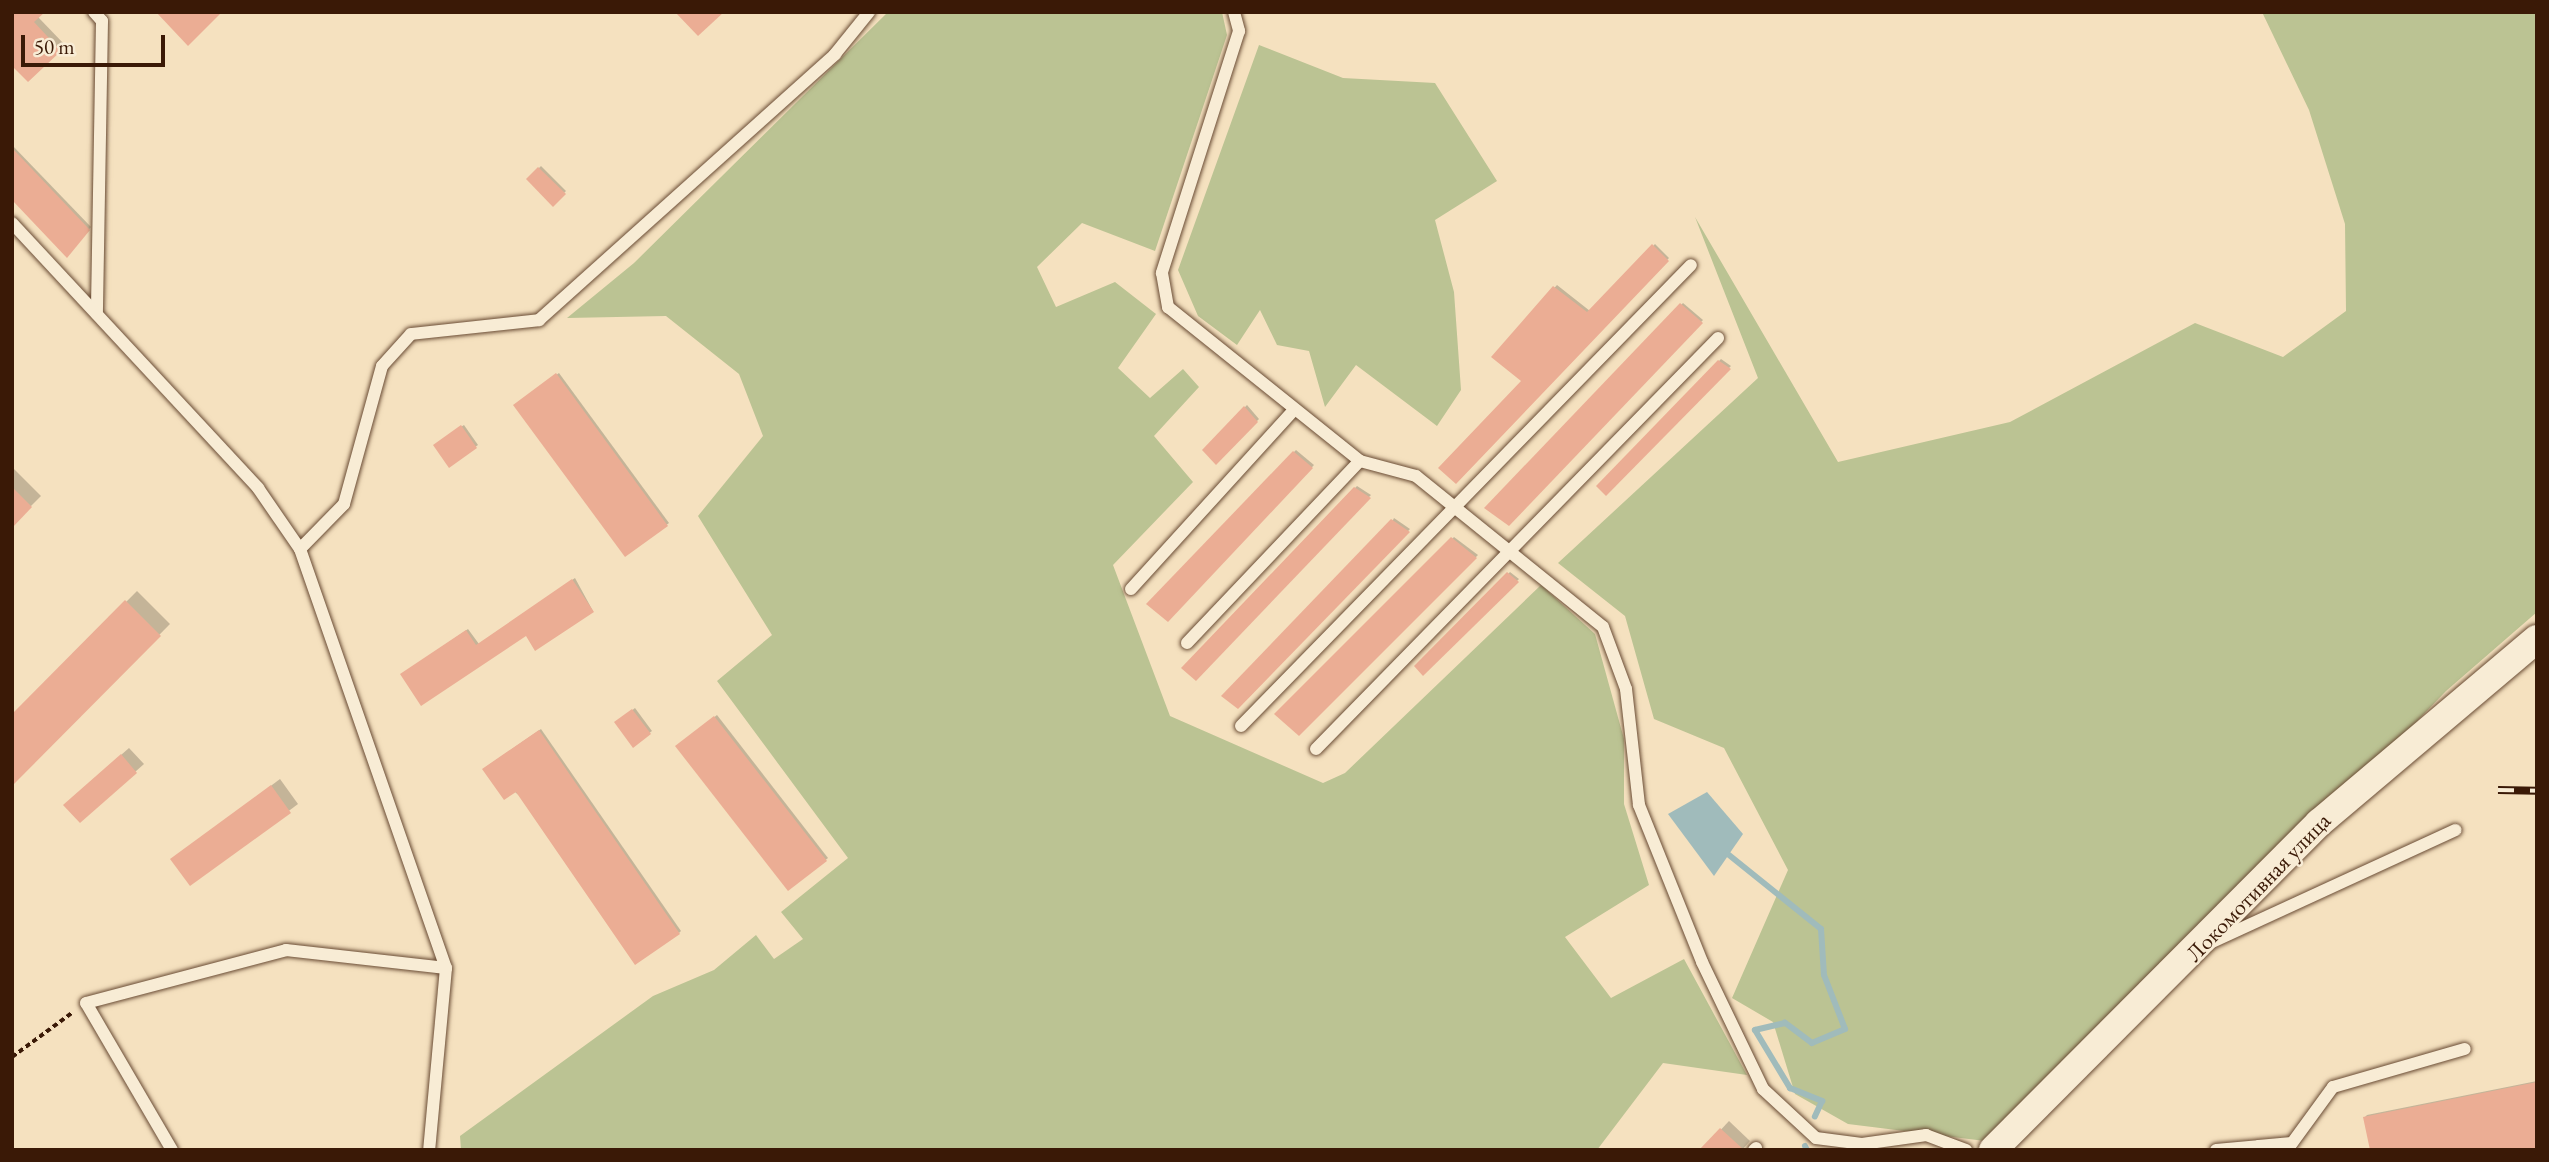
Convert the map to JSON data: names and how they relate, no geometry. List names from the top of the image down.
{
  "streets": {
    "street": ["Локомотивная улица"]
  },
  "scale_bar": "50 m"
}
